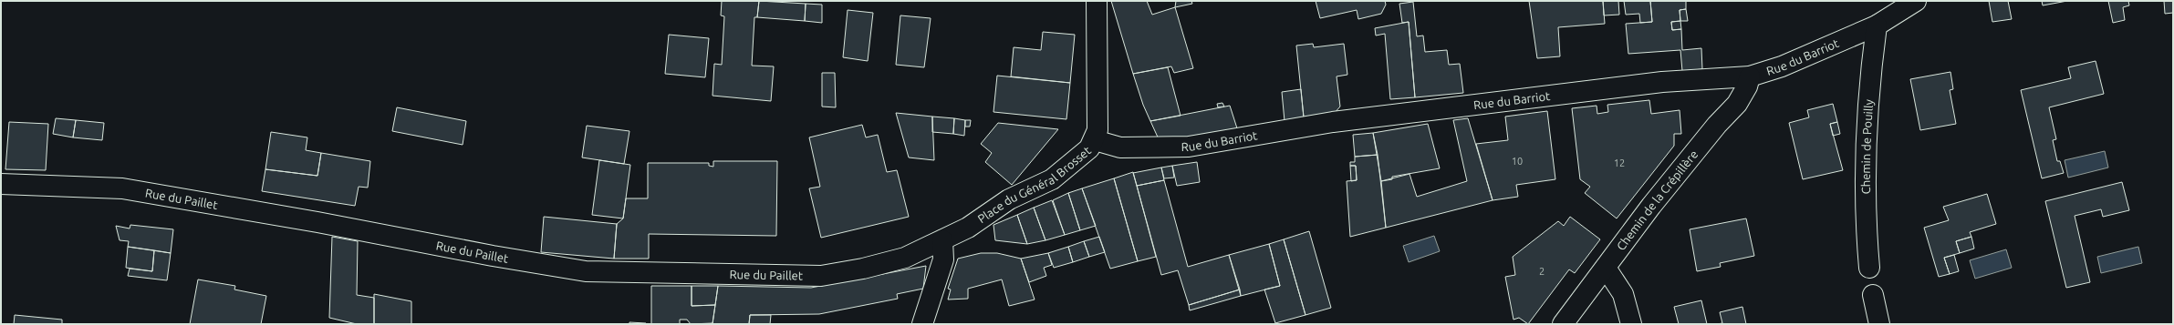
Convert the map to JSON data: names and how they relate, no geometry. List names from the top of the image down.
{
  "streets": {
    "street": [
      "Rue du Barriot",
      "Chemin de Pouilly",
      "Place du Général Brosset",
      "Rue du Paillet",
      "Chemin de la Crépillère"
    ]
  },
  "crossings": [
    ["Rue du Barriot", "Chemin de Pouilly"],
    ["Rue du Barriot", "Place du Général Brosset"],
    ["Rue du Barriot", "Chemin de la Crépillère"],
    ["Place du Général Brosset", "Rue du Paillet"]
  ],
  "house_numbers": ["10", "12", "2"]
}
